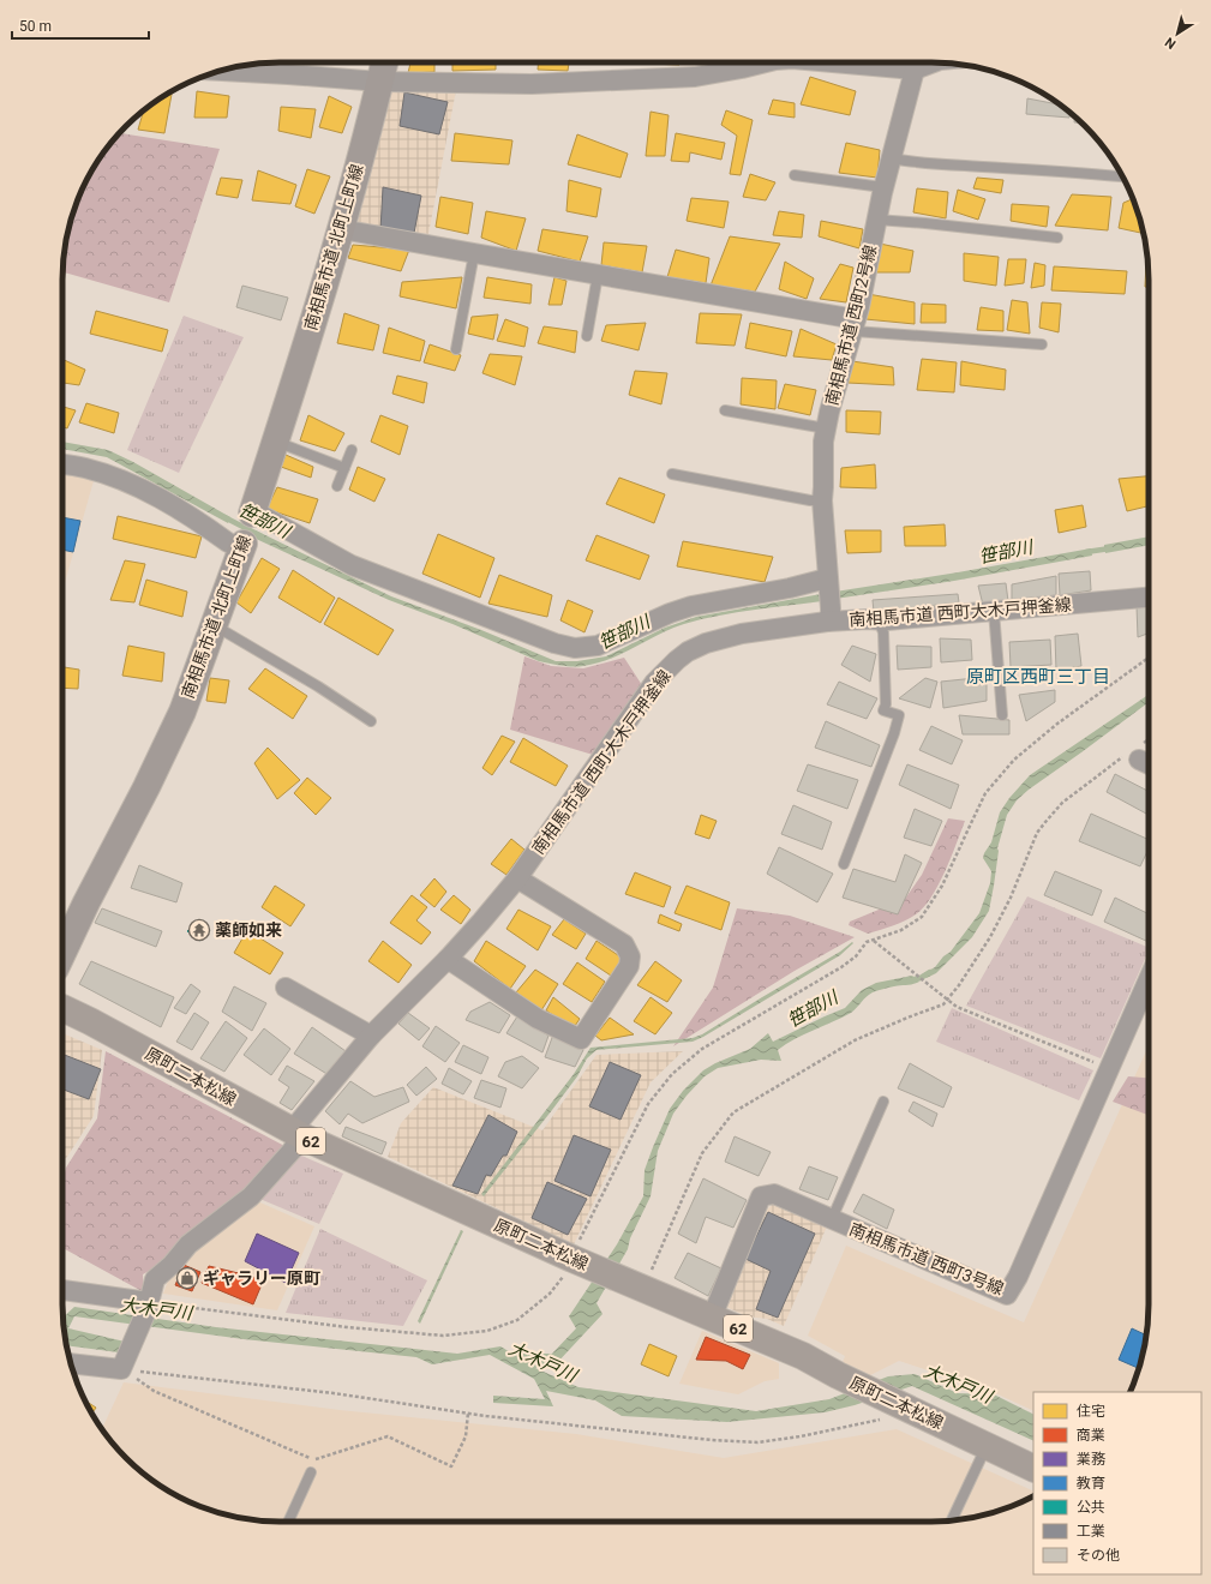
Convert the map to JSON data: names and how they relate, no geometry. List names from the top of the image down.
{
  "streets": {
    "main road": ["原町二本松線", "62"],
    "street": [
      "南相馬市道 北町上町線",
      "南相馬市道 西町2号線",
      "南相馬市道 西町大木戸押釜線",
      "南相馬市道 西町3号線"
    ]
  },
  "crossings": [
    ["南相馬市道 西町2号線", "南相馬市道 西町大木戸押釜線"],
    ["南相馬市道 西町大木戸押釜線", "原町二本松線"],
    ["原町二本松線", "南相馬市道 西町3号線"]
  ],
  "districts": ["原町区西町三丁目"],
  "water": ["笹部川", "大木戸川"],
  "places": {
    "temple": ["薬師如来"],
    "shop": ["ギャラリー原町"]
  },
  "legend": [
    "住宅",
    "商業",
    "業務",
    "教育",
    "公共",
    "工業",
    "その他"
  ],
  "scale_bar": "50 m",
  "north": "bottom left"
}
